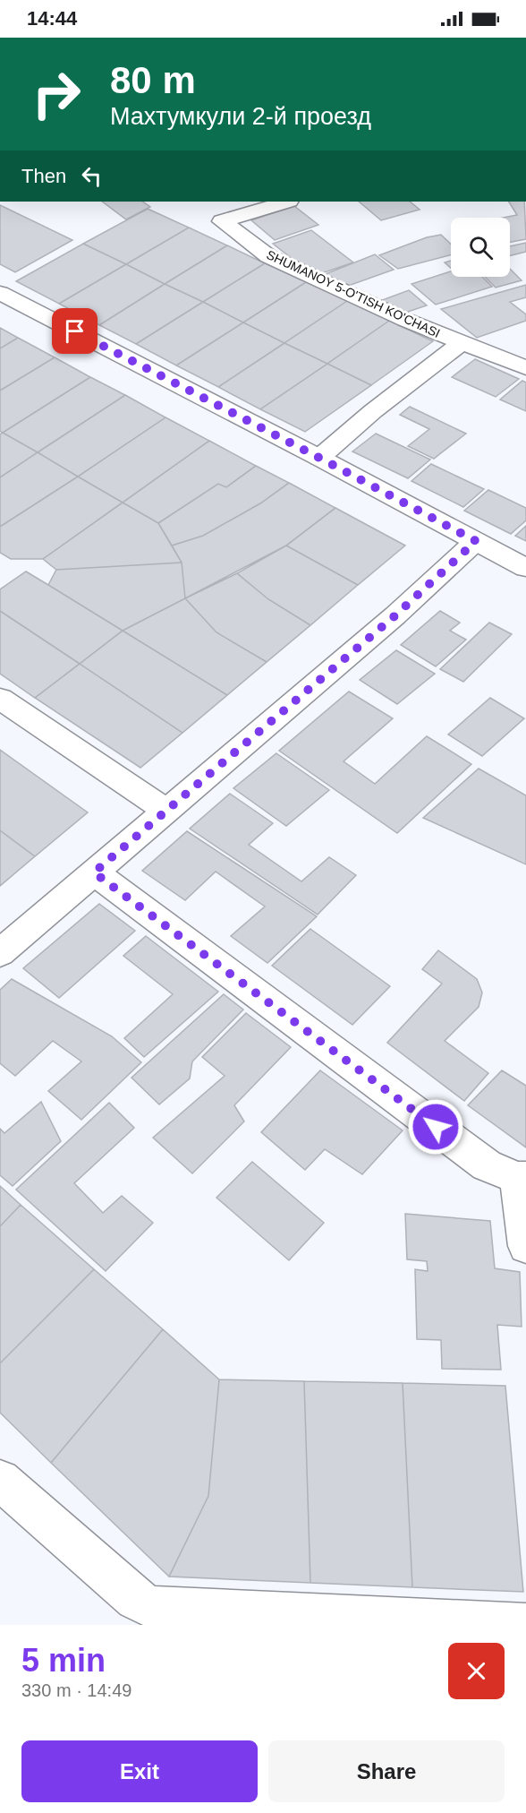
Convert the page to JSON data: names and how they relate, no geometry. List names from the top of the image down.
{
  "streets": {
    "street": ["SHUMANOY 5-O'TISH KO'CHASI"]
  },
  "page": {
    "status": "14:44",
    "turn": ["80 m", "Махтумкули 2-й проезд"],
    "then": "Then",
    "heading": ["5 min", "330 m · 14:49"],
    "buttons": ["Exit", "Share"]
  }
}
